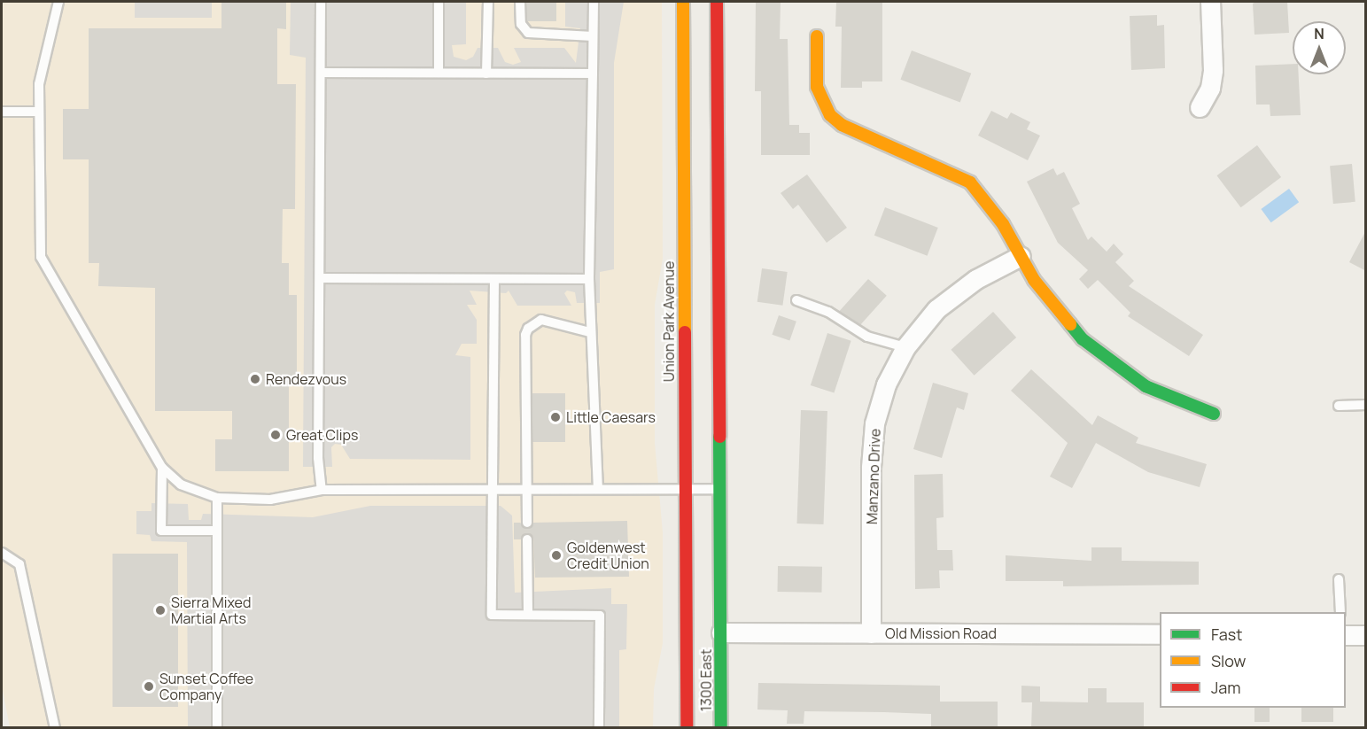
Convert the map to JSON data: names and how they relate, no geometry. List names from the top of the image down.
{
  "streets": {
    "main road": ["Union Park Avenue", "1300 East"],
    "street": ["Manzano Drive", "Old Mission Road"]
  },
  "crossings": [
    ["Union Park Avenue", "1300 East"],
    ["Manzano Drive", "Old Mission Road"],
    ["Old Mission Road", "1300 East"]
  ],
  "places": [
    "Rendezvous",
    "Little Caesars",
    "Great Clips",
    "Goldenwest Credit Union",
    "Sierra Mixed Martial Arts",
    "Sunset Coffee Company"
  ],
  "legend": ["Fast", "Slow", "Jam"],
  "north": "top"
}
